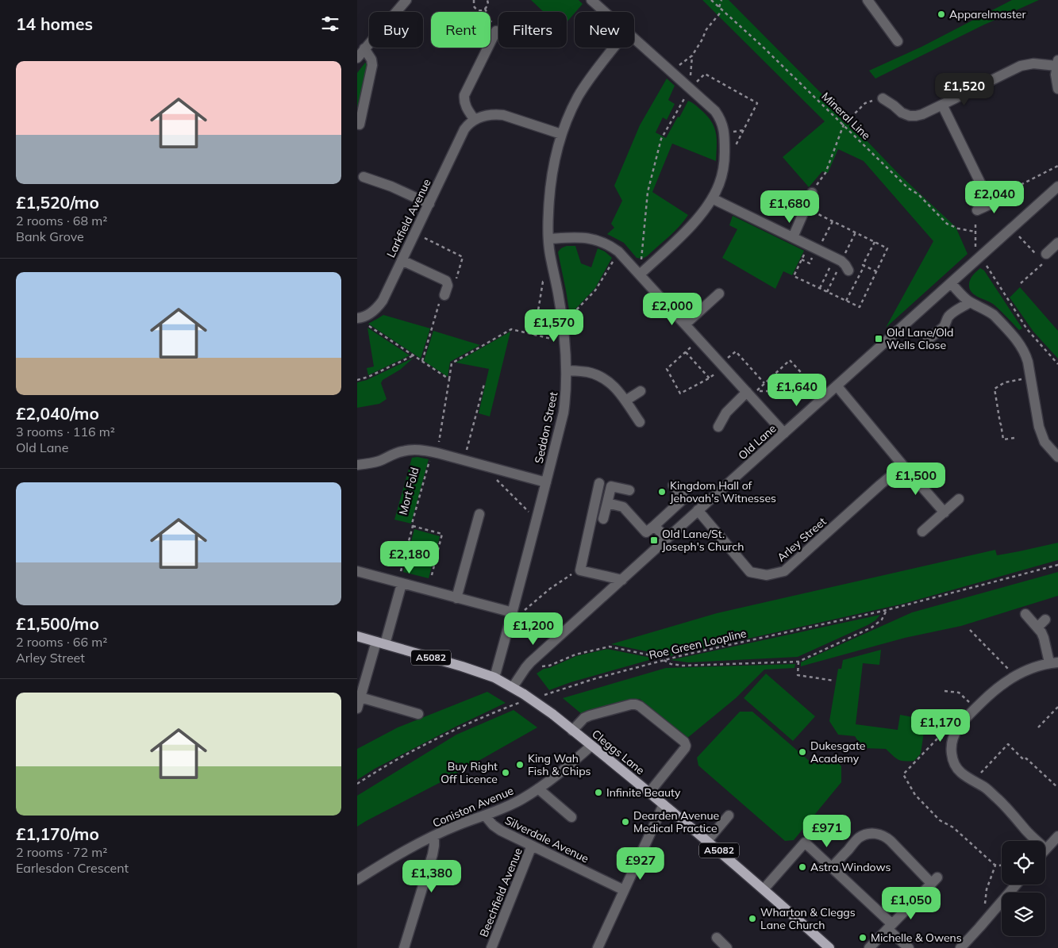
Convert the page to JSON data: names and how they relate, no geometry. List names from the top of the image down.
{
  "streets": {
    "main road": ["A5082", "Cleggs Lane"],
    "street": [
      "Larkfield Avenue",
      "Seddon Street",
      "Old Lane",
      "Arley Street",
      "Coniston Avenue",
      "Silverdale Avenue",
      "Beechfield Avenue"
    ],
    "path": ["Mineral Line", "Mort Fold", "Roe Green Loopline"]
  },
  "crossings": [
    ["Seddon Street", "Mort Fold"],
    ["Seddon Street", "Cleggs Lane"],
    ["Old Lane", "Arley Street"],
    ["Old Lane", "Cleggs Lane"],
    ["Cleggs Lane", "Coniston Avenue"],
    ["Coniston Avenue", "Silverdale Avenue"],
    ["Silverdale Avenue", "Beechfield Avenue"]
  ],
  "places": {
    "other": [
      "Apparelmaster",
      "Kingdom Hall of Jehovah's Witnesses",
      "Dukesgate Academy",
      "King Wah Fish & Chips",
      "Buy Right Off Licence",
      "Infinite Beauty",
      "Dearden Avenue Medical Practice",
      "Astra Windows",
      "Wharton & Cleggs Lane Church",
      "Michelle & Owens"
    ],
    "transit": ["Old Lane/Old Wells Close", "Old Lane/St. Joseph's Church"]
  },
  "page": {
    "heading": "14 homes",
    "chip": [
      "Buy",
      "Rent",
      "Filters",
      "New"
    ],
    "list": [
      {
        "name": "£1,520/mo",
        "note": "2 rooms · 68 m² · Bank Grove"
      },
      {
        "name": "£2,040/mo",
        "note": "3 rooms · 116 m² · Old Lane"
      },
      {
        "name": "£1,500/mo",
        "note": "2 rooms · 66 m² · Arley Street"
      },
      {
        "name": "£1,170/mo",
        "note": "2 rooms · 72 m² · Earlesdon Crescent"
      }
    ],
    "price": [
      "£1,520",
      "£2,040",
      "£1,680",
      "£2,000",
      "£1,570",
      "£1,640",
      "£1,500",
      "£2,180",
      "£1,200",
      "£1,170",
      "£971",
      "£927",
      "£1,380",
      "£1,050"
    ]
  }
}
